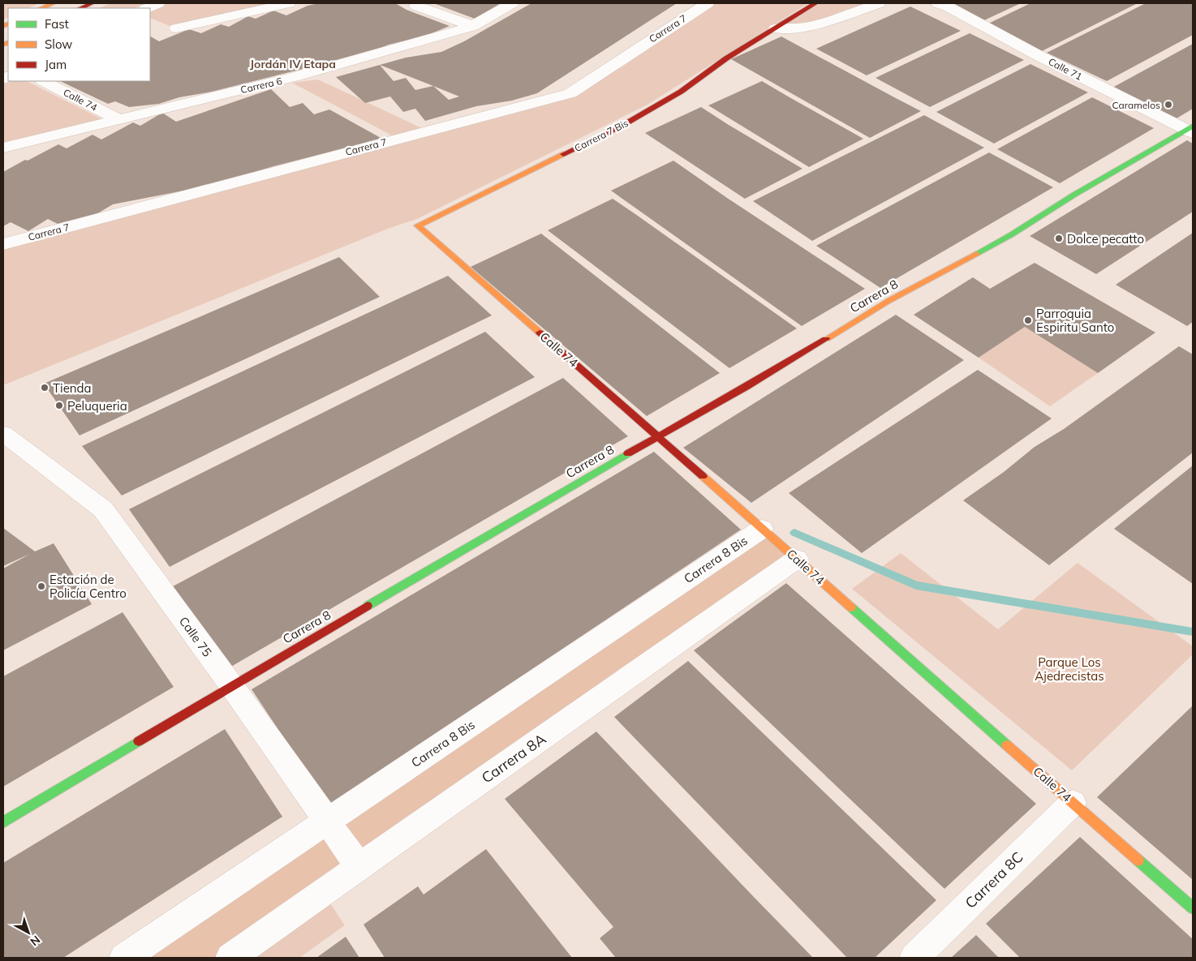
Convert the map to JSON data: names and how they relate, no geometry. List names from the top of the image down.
{
  "streets": {
    "street": [
      "Carrera 7",
      "Calle 71",
      "Carrera 6",
      "Calle 74",
      "Carrera 7 Bis",
      "Carrera 8",
      "Carrera 8 Bis",
      "Calle 75",
      "Carrera 8A",
      "Carrera 8C"
    ]
  },
  "crossings": [
    ["Calle 71", "Carrera 8"],
    ["Carrera 6", "Calle 74"],
    ["Calle 74", "Carrera 7 Bis"],
    ["Calle 74", "Carrera 8"],
    ["Calle 74", "Carrera 8 Bis"],
    ["Calle 74", "Carrera 8A"],
    ["Calle 74", "Carrera 8C"],
    ["Carrera 8", "Calle 75"],
    ["Carrera 8 Bis", "Calle 75"],
    ["Calle 75", "Carrera 8A"]
  ],
  "districts": ["Jordán IV Etapa"],
  "parks": ["Parque Los Ajedrecistas"],
  "places": [
    "Caramelos",
    "Dolce pecatto",
    "Parroquia Espiritu Santo",
    "Tienda",
    "Peluqueria",
    "Estación de Policía Centro"
  ],
  "legend": ["Fast", "Slow", "Jam"],
  "north": "bottom right"
}
